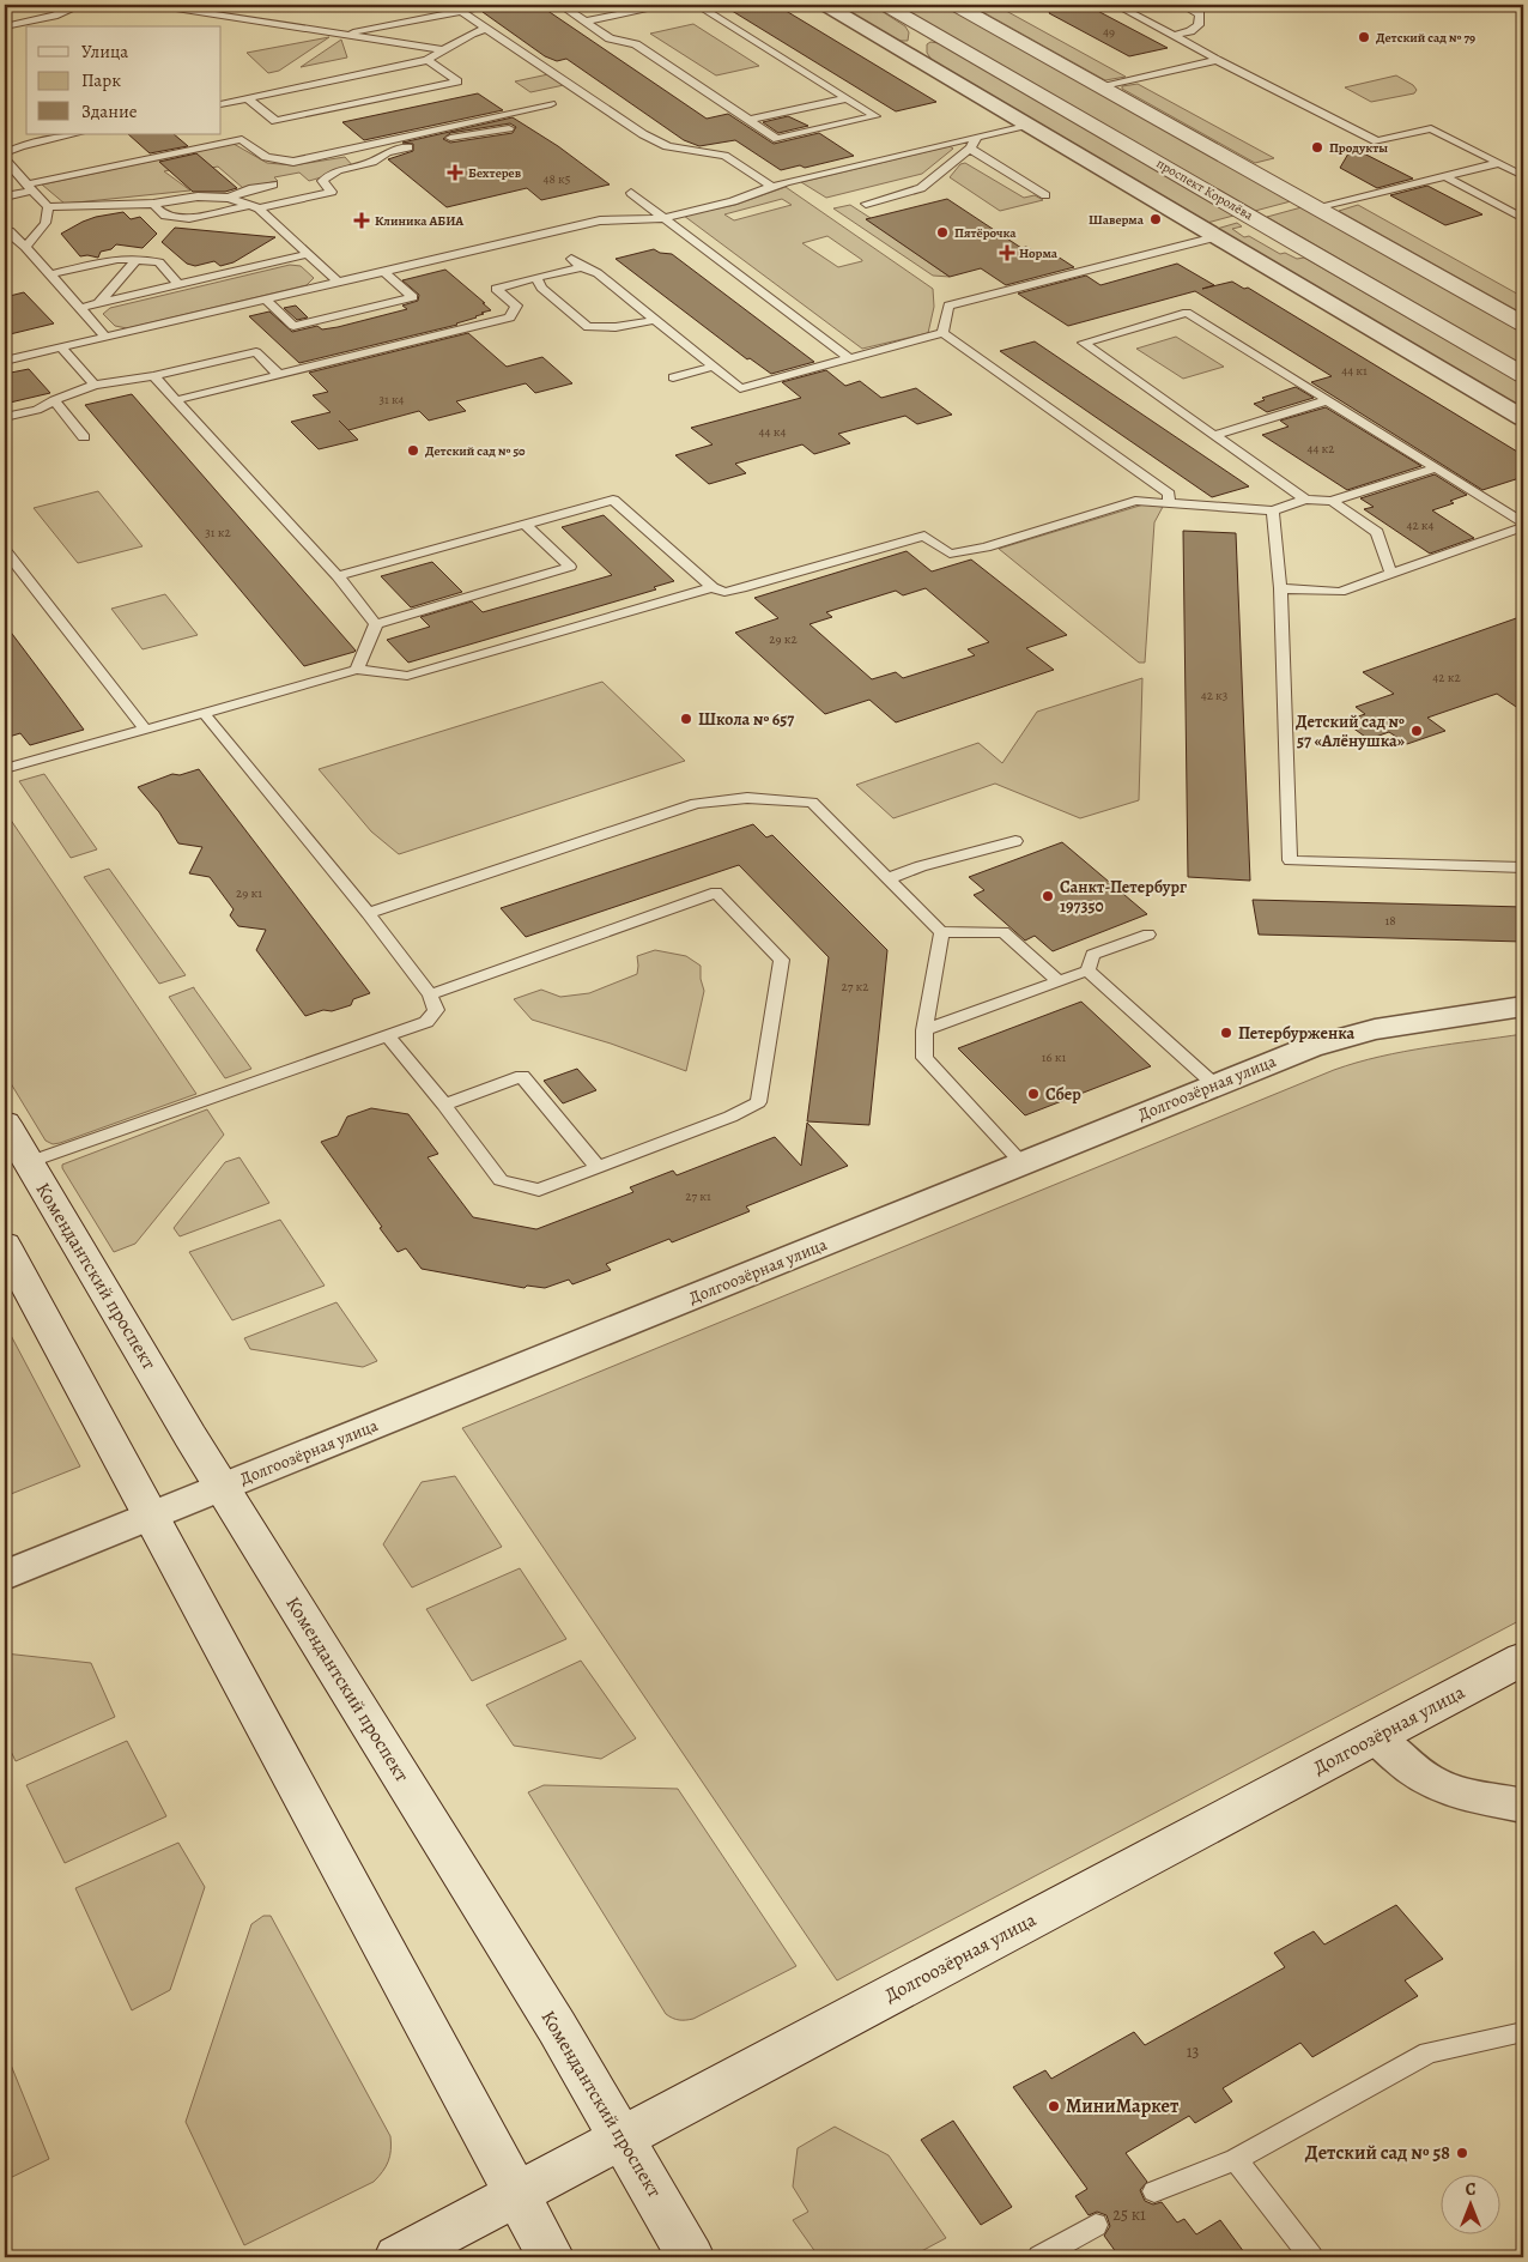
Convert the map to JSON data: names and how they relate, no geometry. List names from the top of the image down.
{
  "streets": {
    "main road": ["проспект Королёва", "Долгоозёрная улица", "Комендантский проспект"]
  },
  "crossings": [
    ["Долгоозёрная улица", "Комендантский проспект"]
  ],
  "places": {
    "other": [
      "Детский сад № 79",
      "Продукты",
      "Шаверма",
      "Пятёрочка",
      "Детский сад № 50",
      "Школа № 657",
      "Детский сад № 57 «Алёнушка»",
      "Санкт-Петербург 197350",
      "Петербурженка",
      "Сбер",
      "МиниМаркет",
      "Детский сад № 58"
    ],
    "health": ["Бехтерев", "Клиника АБИА", "Норма"]
  },
  "house_numbers": [
    "49",
    "48 к5",
    "44 к1",
    "31 к4",
    "44 к4",
    "44 к2",
    "42 к4",
    "31 к2",
    "29 к2",
    "42 к2",
    "42 к3",
    "29 к1",
    "18",
    "27 к2",
    "16 к1",
    "27 к1",
    "13",
    "25 к1"
  ],
  "legend": ["Улица", "Парк", "Здание"],
  "north": "top"
}
